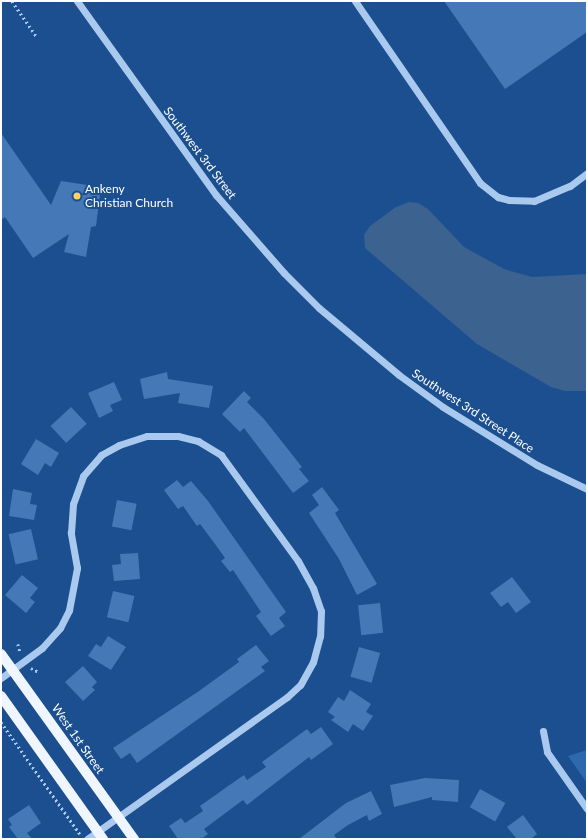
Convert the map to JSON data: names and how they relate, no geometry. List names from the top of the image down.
{
  "streets": {
    "main road": ["West 1st Street"],
    "street": ["Southwest 3rd Street", "Southwest 3rd Street Place"]
  },
  "crossings": [
    ["Southwest 3rd Street", "Southwest 3rd Street Place"]
  ],
  "places": ["Ankeny Christian Church"]
}
